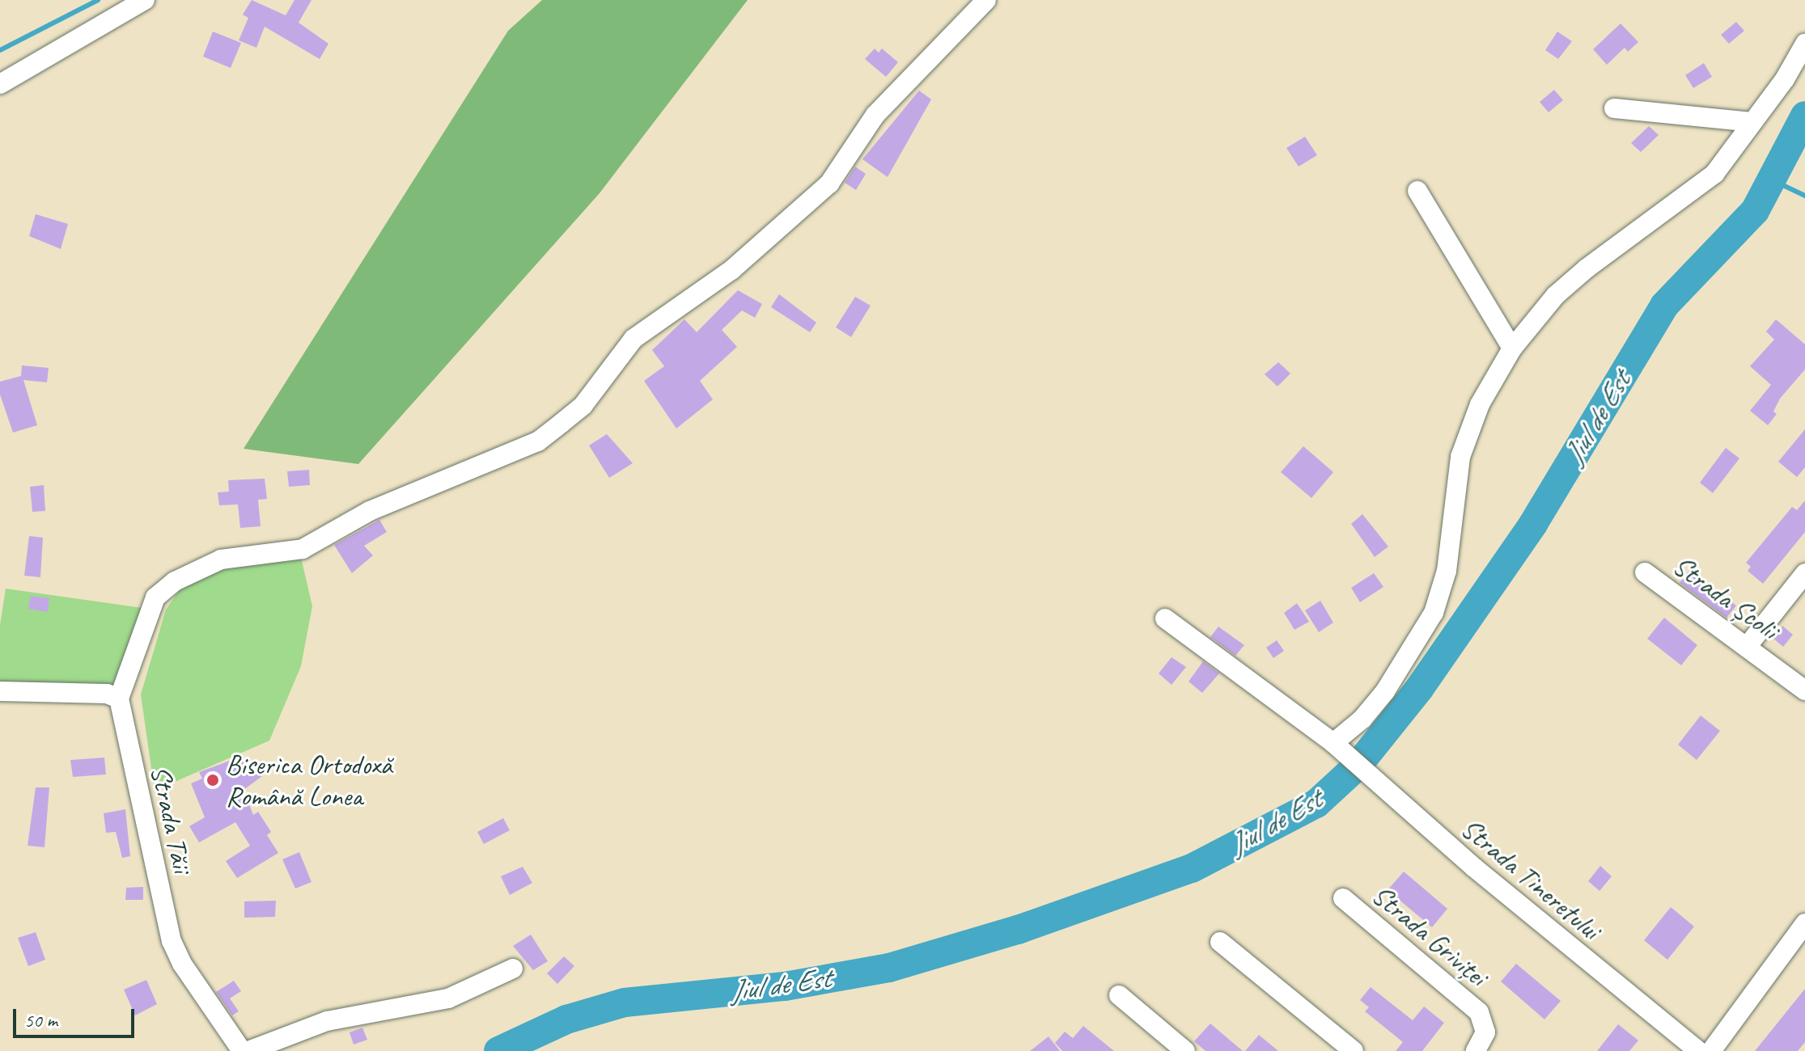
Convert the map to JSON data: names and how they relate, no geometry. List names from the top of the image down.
{
  "streets": {
    "street": [
      "Strada Școlii",
      "Strada Tăii",
      "Strada Tineretului",
      "Strada Griviței"
    ]
  },
  "water": ["Jiul de Est"],
  "places": ["Biserica Ortodoxă Română Lonea"],
  "scale_bar": "50 m"
}
